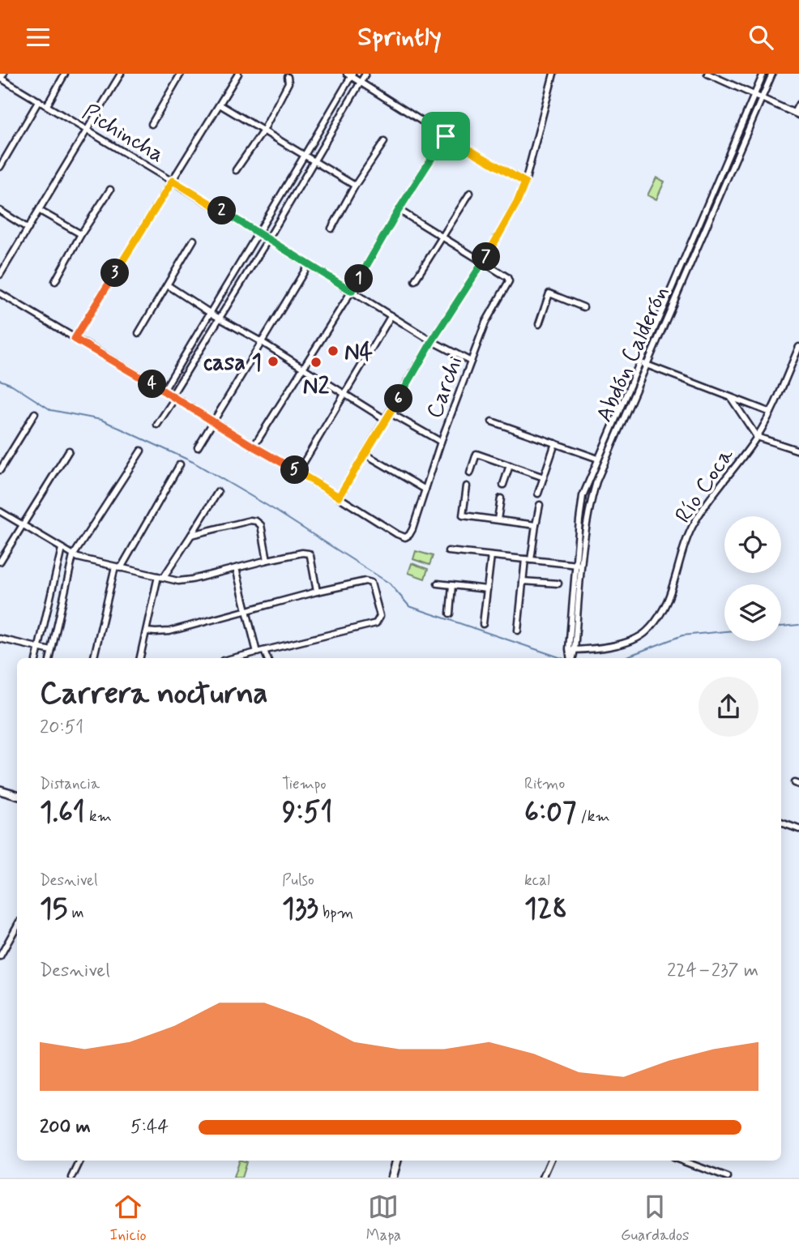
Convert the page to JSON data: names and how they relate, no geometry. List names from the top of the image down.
{
  "streets": {
    "street": [
      "Pichincha",
      "Abdón Calderón",
      "Carchi",
      "Río Coca"
    ]
  },
  "crossings": [
    ["Pichincha", "Carchi"],
    ["Abdón Calderón", "Río Coca"]
  ],
  "places": ["N4", "casa 1", "N2"],
  "page": {
    "header": "Sprintly",
    "pins": [
      "2",
      "7",
      "3",
      "1",
      "4",
      "6",
      "5"
    ],
    "heading": ["Carrera nocturna", "20:51"],
    "stats": [
      ["Distancia", "1.61 km"],
      ["Tiempo", "9:51"],
      ["Ritmo", "6:07 /km"],
      ["Desnivel", "15 m"],
      ["Pulso", "133 bpm"],
      ["kcal", "128"]
    ],
    "chart": ["Desnivel", "224–237 m"],
    "list": [
      {
        "name": "200 m",
        "note": "5:44"
      }
    ],
    "tabs": ["Inicio", "Mapa", "Guardados"]
  }
}
